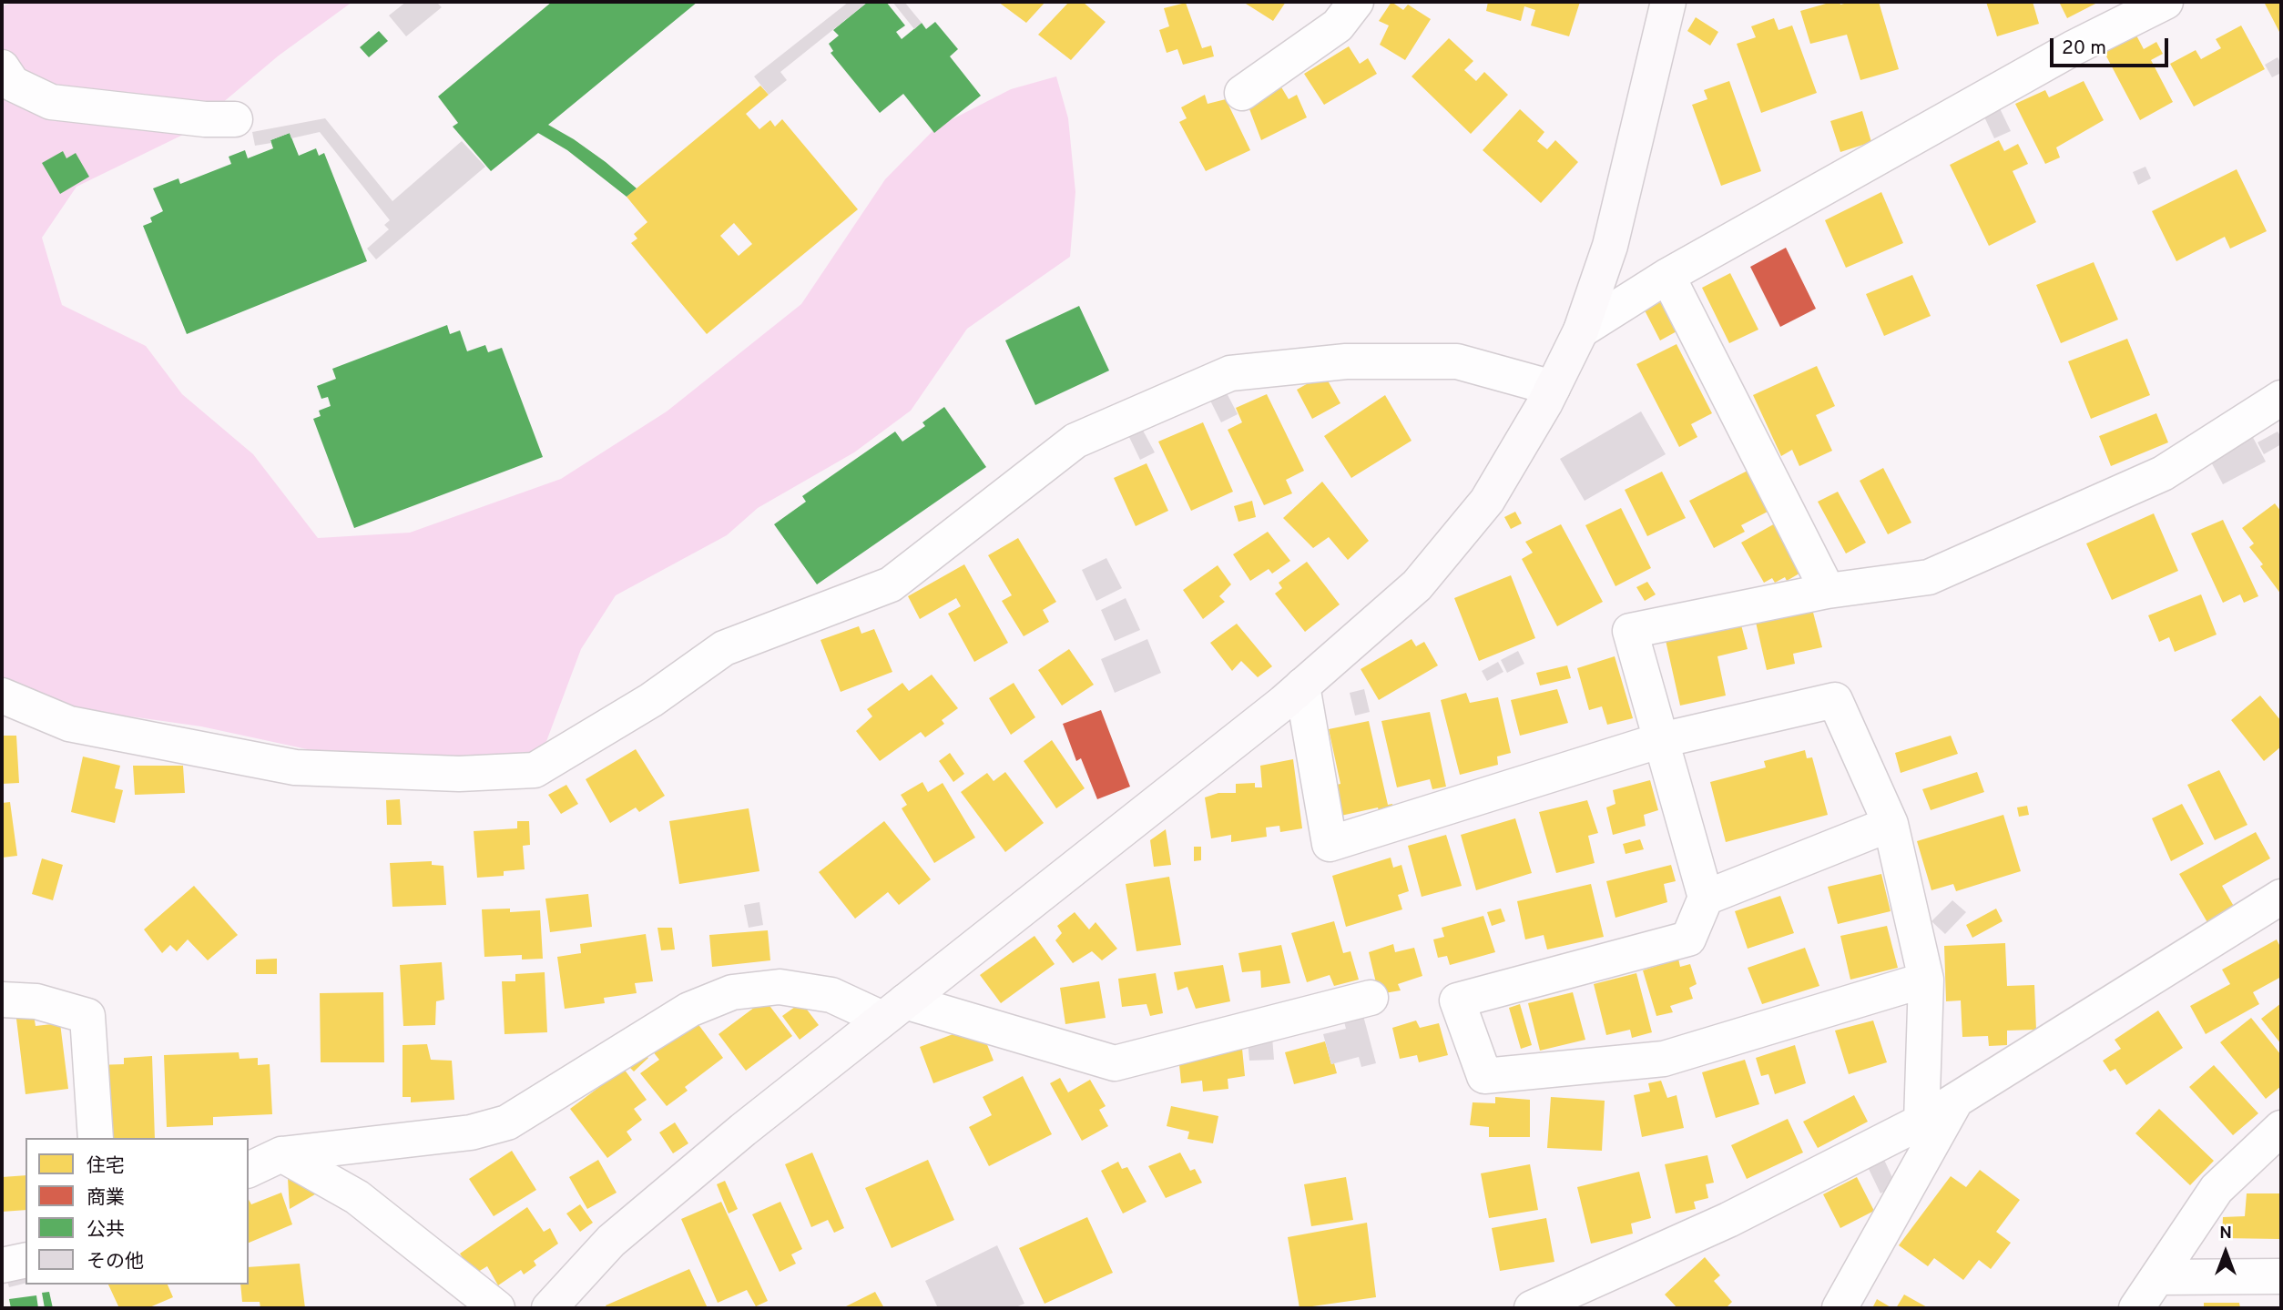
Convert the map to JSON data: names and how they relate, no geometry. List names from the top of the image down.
{
  "legend": [
    "住宅",
    "商業",
    "公共",
    "その他"
  ],
  "scale_bar": "20 m",
  "north": "top"
}
